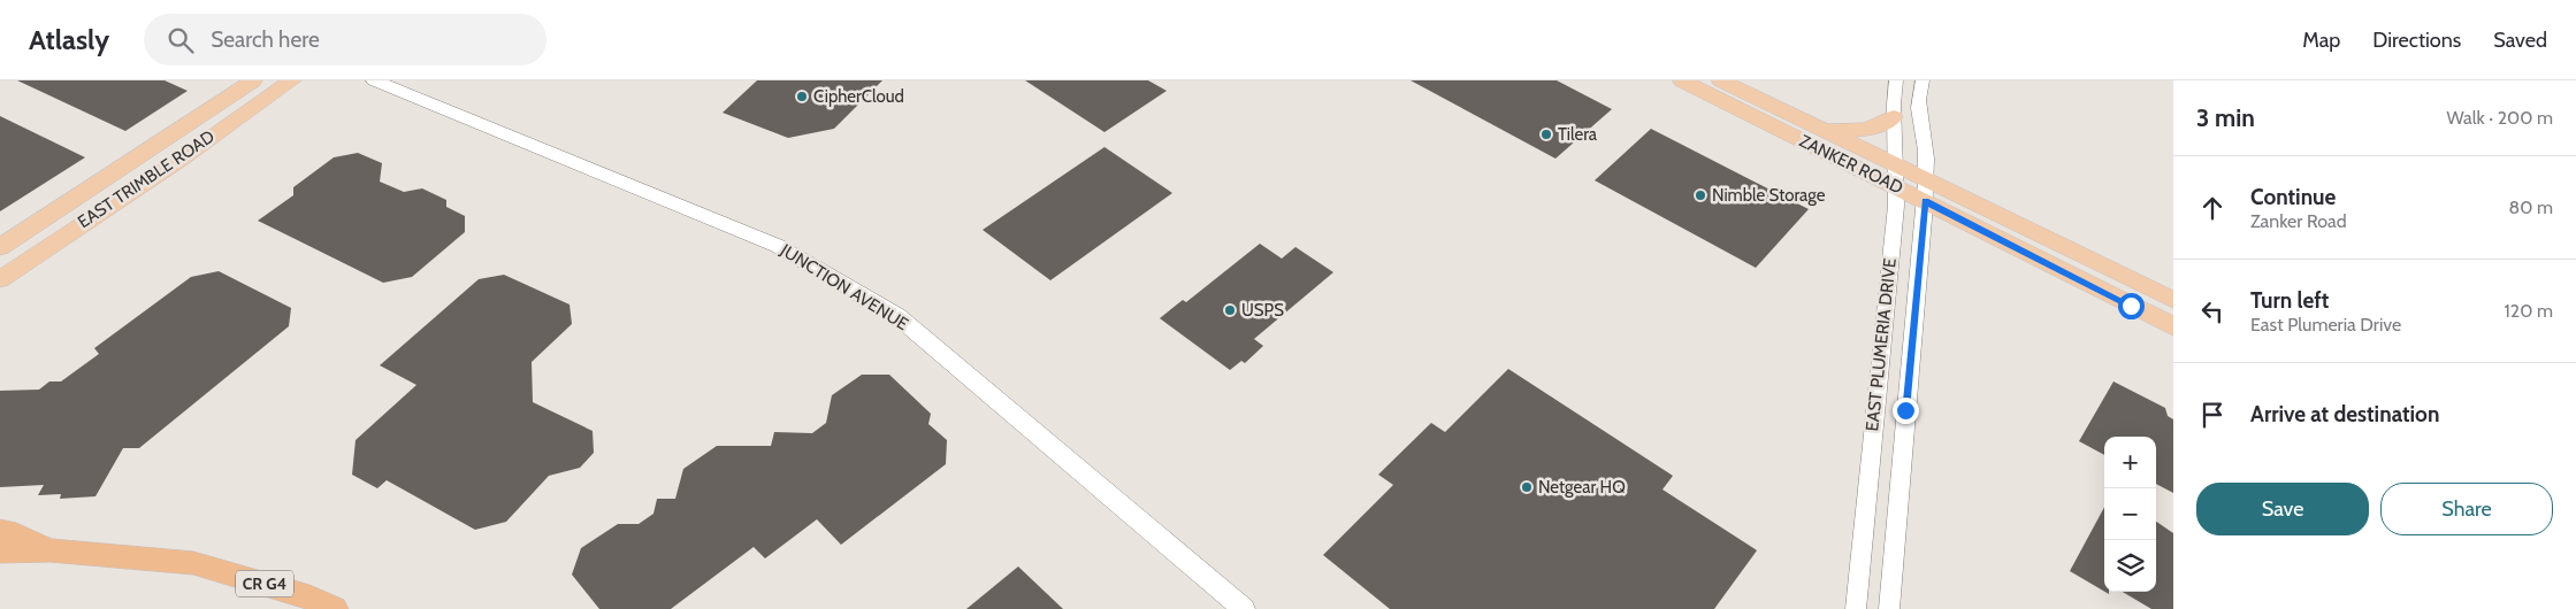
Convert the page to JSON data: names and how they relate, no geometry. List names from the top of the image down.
{
  "streets": {
    "highway": ["CR G4"],
    "main road": ["ZANKER ROAD", "EAST TRIMBLE ROAD", "JUNCTION AVENUE"],
    "street": ["EAST PLUMERIA DRIVE"]
  },
  "crossings": [
    ["ZANKER ROAD", "EAST PLUMERIA DRIVE"]
  ],
  "places": [
    "CipherCloud",
    "Tilera",
    "Nimble Storage",
    "USPS",
    "Netgear HQ"
  ],
  "page": {
    "header": "Atlasly",
    "search": "Search here",
    "nav": ["Map", "Directions", "Saved"],
    "heading": ["3 min", "Walk · 200 m"],
    "list": [
      ["Continue", "Zanker Road", "80 m"],
      ["Turn left", "East Plumeria Drive", "120 m"],
      "Arrive at destination"
    ],
    "map_buttons": ["+", "−"],
    "buttons": ["Save", "Share"]
  }
}
